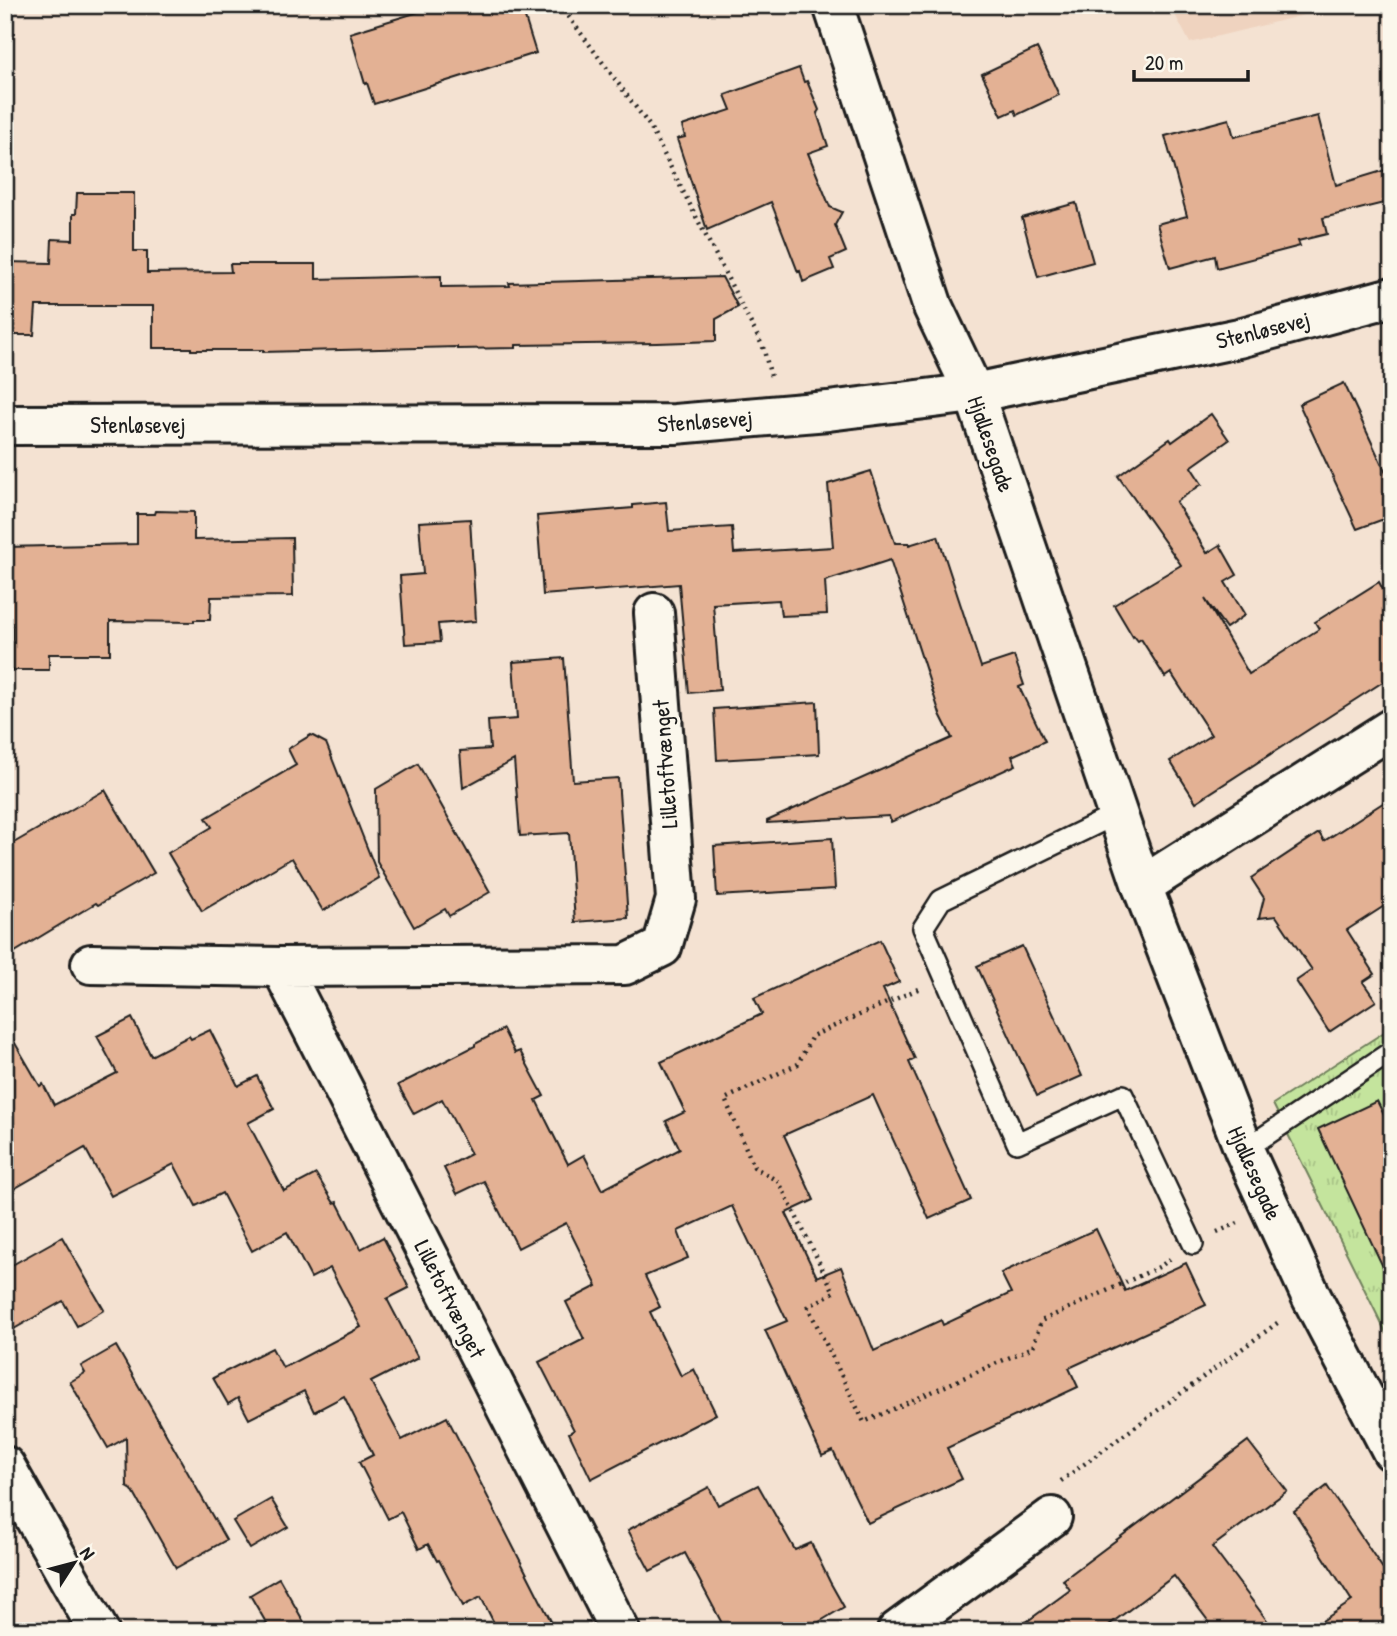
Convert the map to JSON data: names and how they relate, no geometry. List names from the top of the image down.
{
  "streets": {
    "street": ["Stenløsevej", "Hjallesegade", "Lilletoftvænget"]
  },
  "crossings": [
    ["Stenløsevej", "Hjallesegade"]
  ],
  "scale_bar": "20 m",
  "north": "top right"
}
